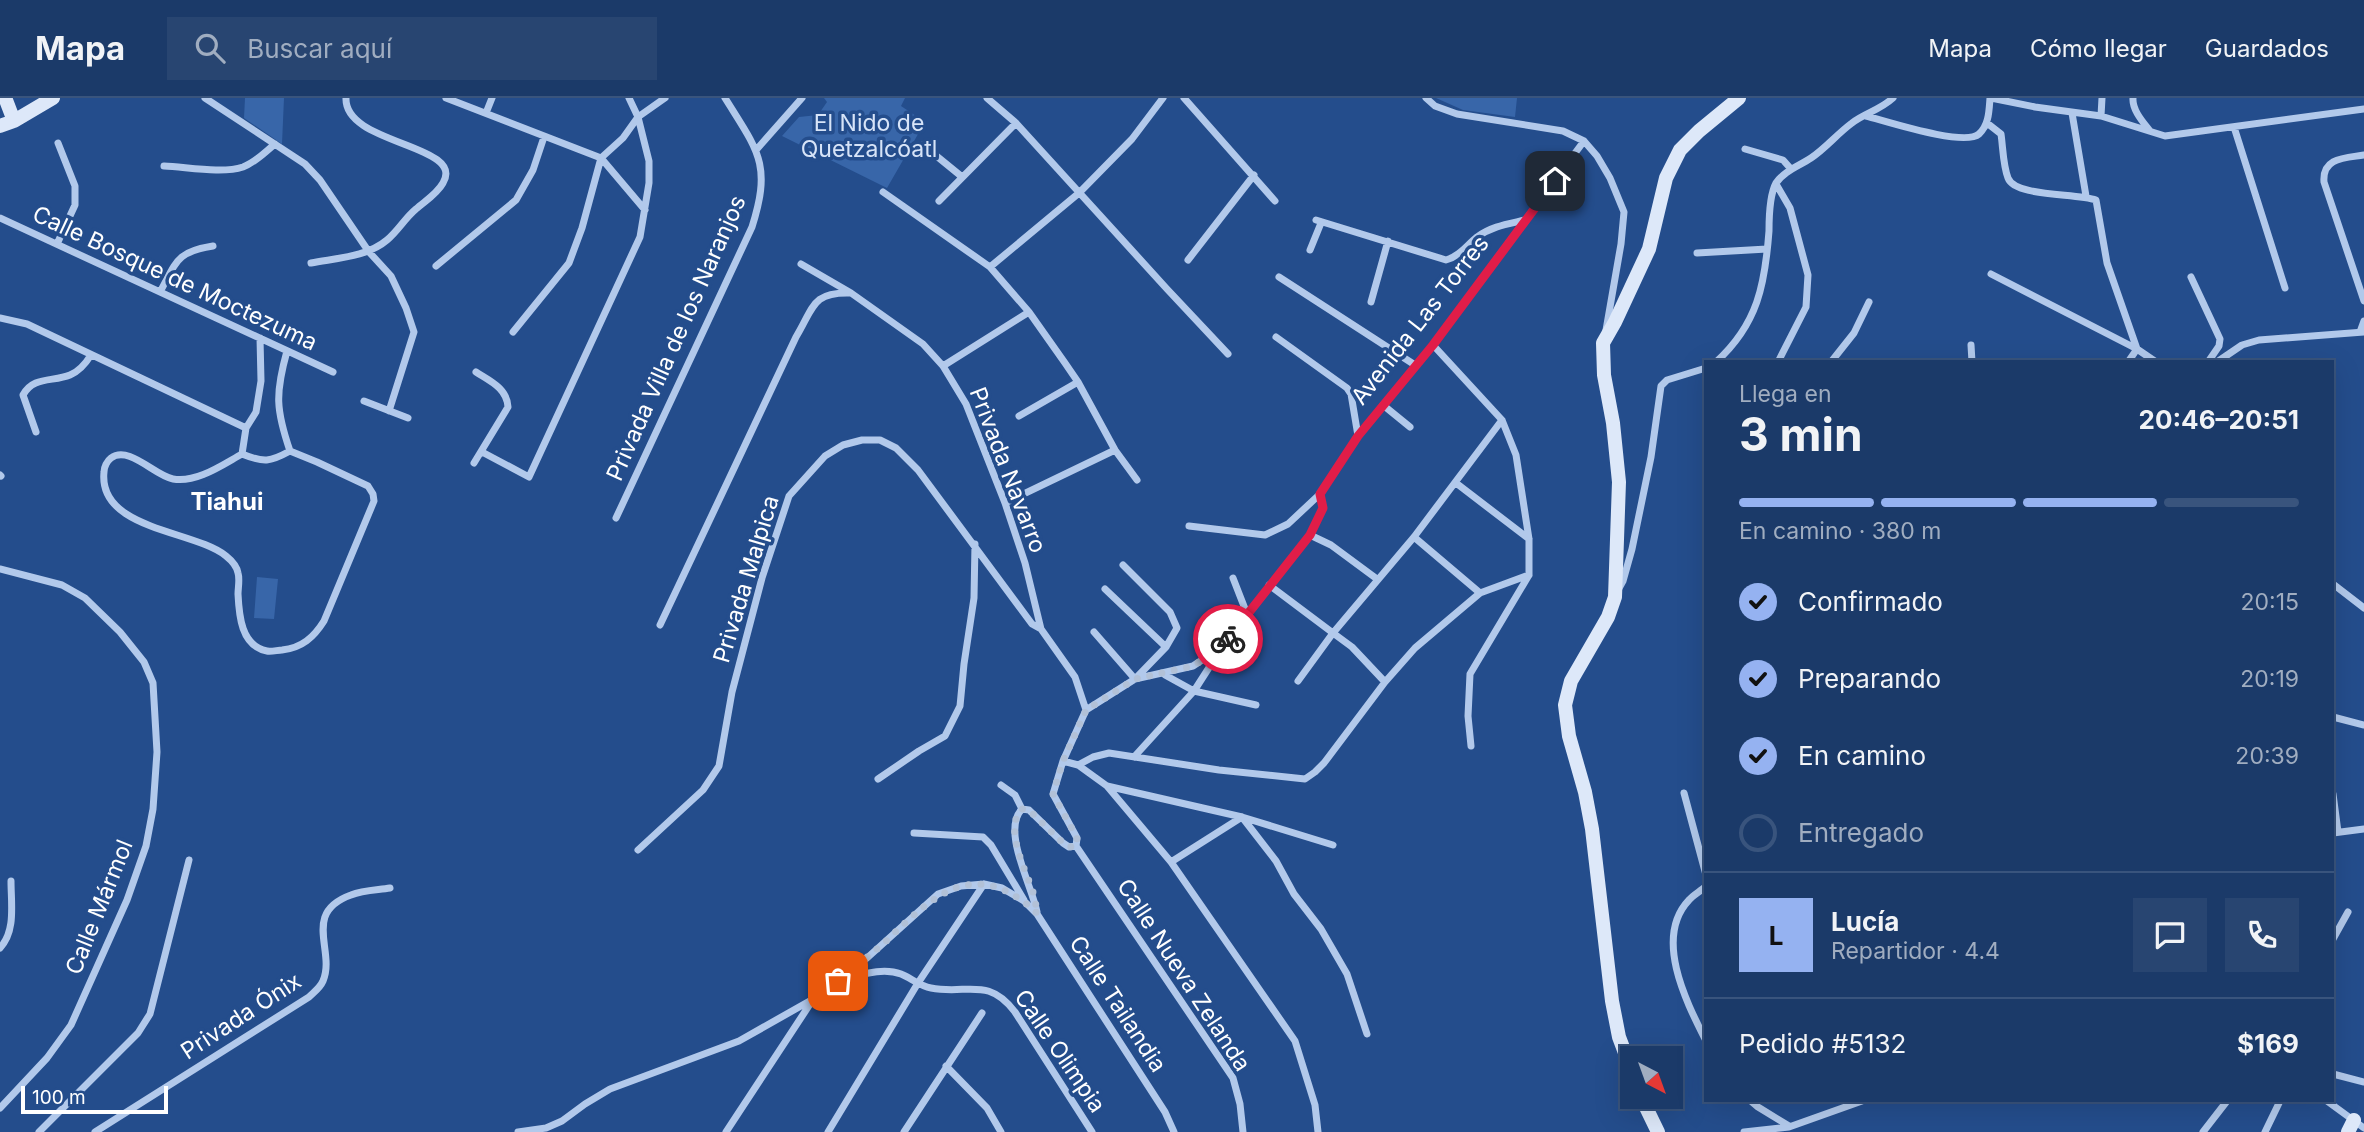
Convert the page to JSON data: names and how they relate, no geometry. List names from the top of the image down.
{
  "streets": {
    "street": [
      "Calle Bosque de Moctezuma",
      "Avenida Las Torres",
      "Privada Villa de los Naranjos",
      "Privada Navarro",
      "Privada Malpica",
      "Calle Mármol",
      "Calle Nueva Zelanda",
      "Calle Tailandia",
      "Privada Ónix",
      "Calle Olimpia"
    ]
  },
  "crossings": [
    ["Privada Navarro", "Privada Malpica"]
  ],
  "districts": ["Tiahui"],
  "parks": ["El Nido de Quetzalcóatl"],
  "scale_bar": "100 m",
  "north": "bottom right",
  "page": {
    "header": "Mapa",
    "search": "Buscar aquí",
    "nav": ["Mapa", "Cómo llegar", "Guardados"],
    "heading": ["3 min", "Llega en", "20:46–20:51"],
    "panel": [
      "Lucía",
      "Repartidor · 4.4",
      "Pedido #5132",
      "$169"
    ],
    "bar": "En camino · 380 m",
    "list": [
      ["Confirmado", "20:15"],
      ["Preparando", "20:19"],
      ["En camino", "20:39"],
      "Entregado"
    ],
    "round": "L",
    "scale": "100 m"
  }
}
